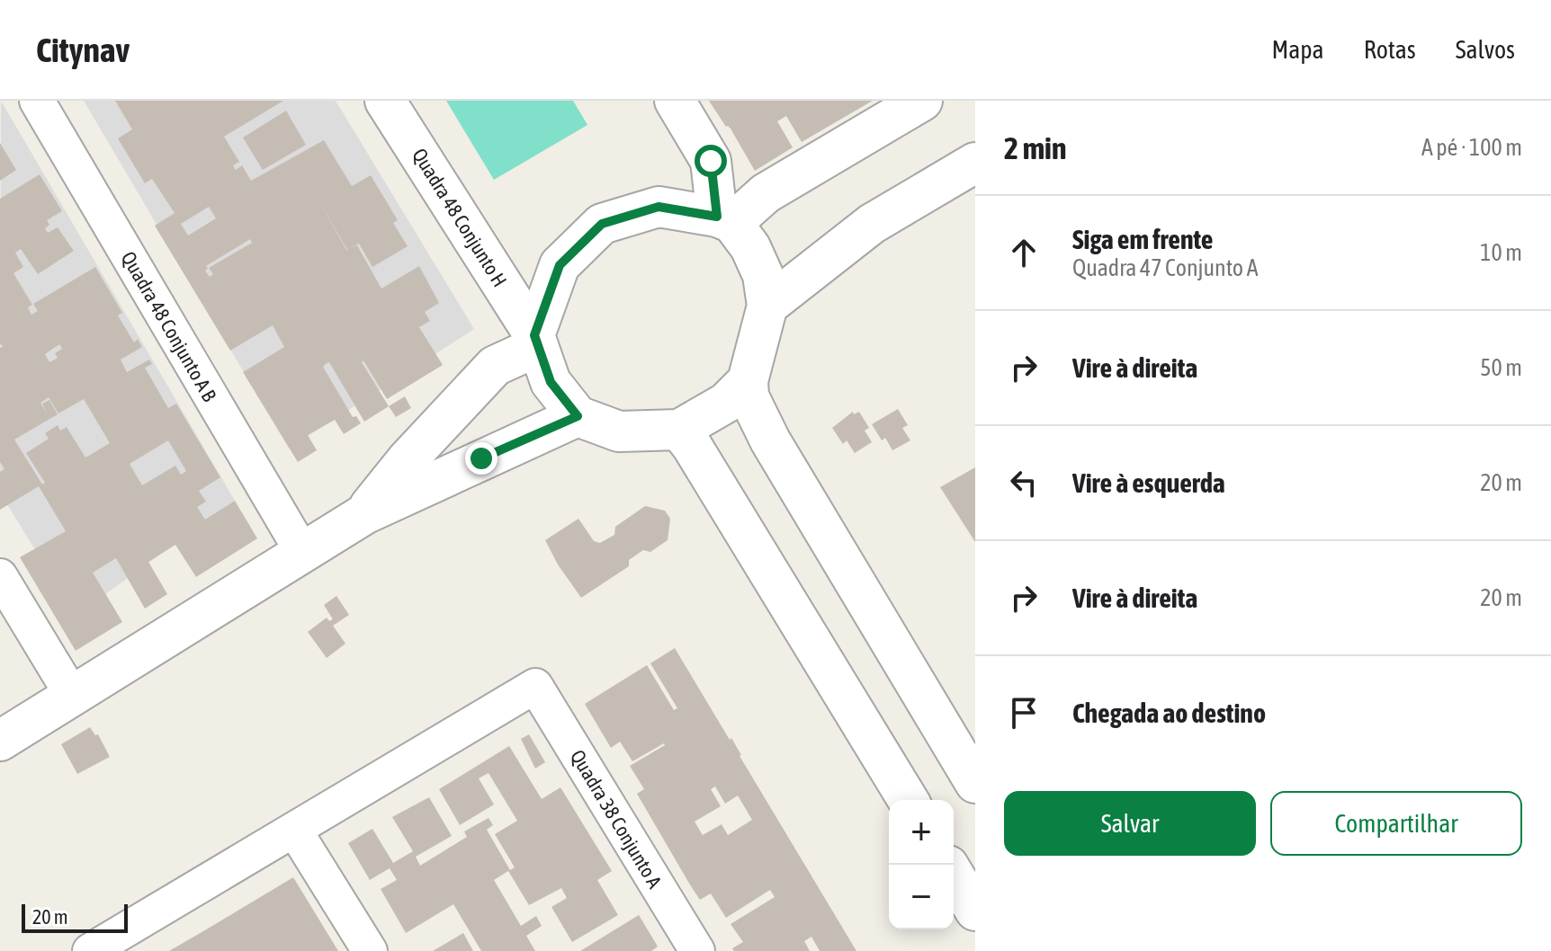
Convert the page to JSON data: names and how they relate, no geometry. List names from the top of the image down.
{
  "streets": {
    "street": ["Quadra 48 Conjunto H", "Quadra 48 Conjunto A B", "Quadra 38 Conjunto A"]
  },
  "scale_bar": "20 m",
  "page": {
    "header": "Citynav",
    "nav": ["Mapa", "Rotas", "Salvos"],
    "heading": ["2 min", "A pé · 100 m"],
    "list": [
      ["Siga em frente", "Quadra 47 Conjunto A", "10 m"],
      ["Vire à direita", "50 m"],
      ["Vire à esquerda", "20 m"],
      ["Vire à direita", "20 m"],
      "Chegada ao destino"
    ],
    "buttons": ["Salvar", "Compartilhar"],
    "map_buttons": ["+", "−"],
    "scale": "20 m"
  }
}
